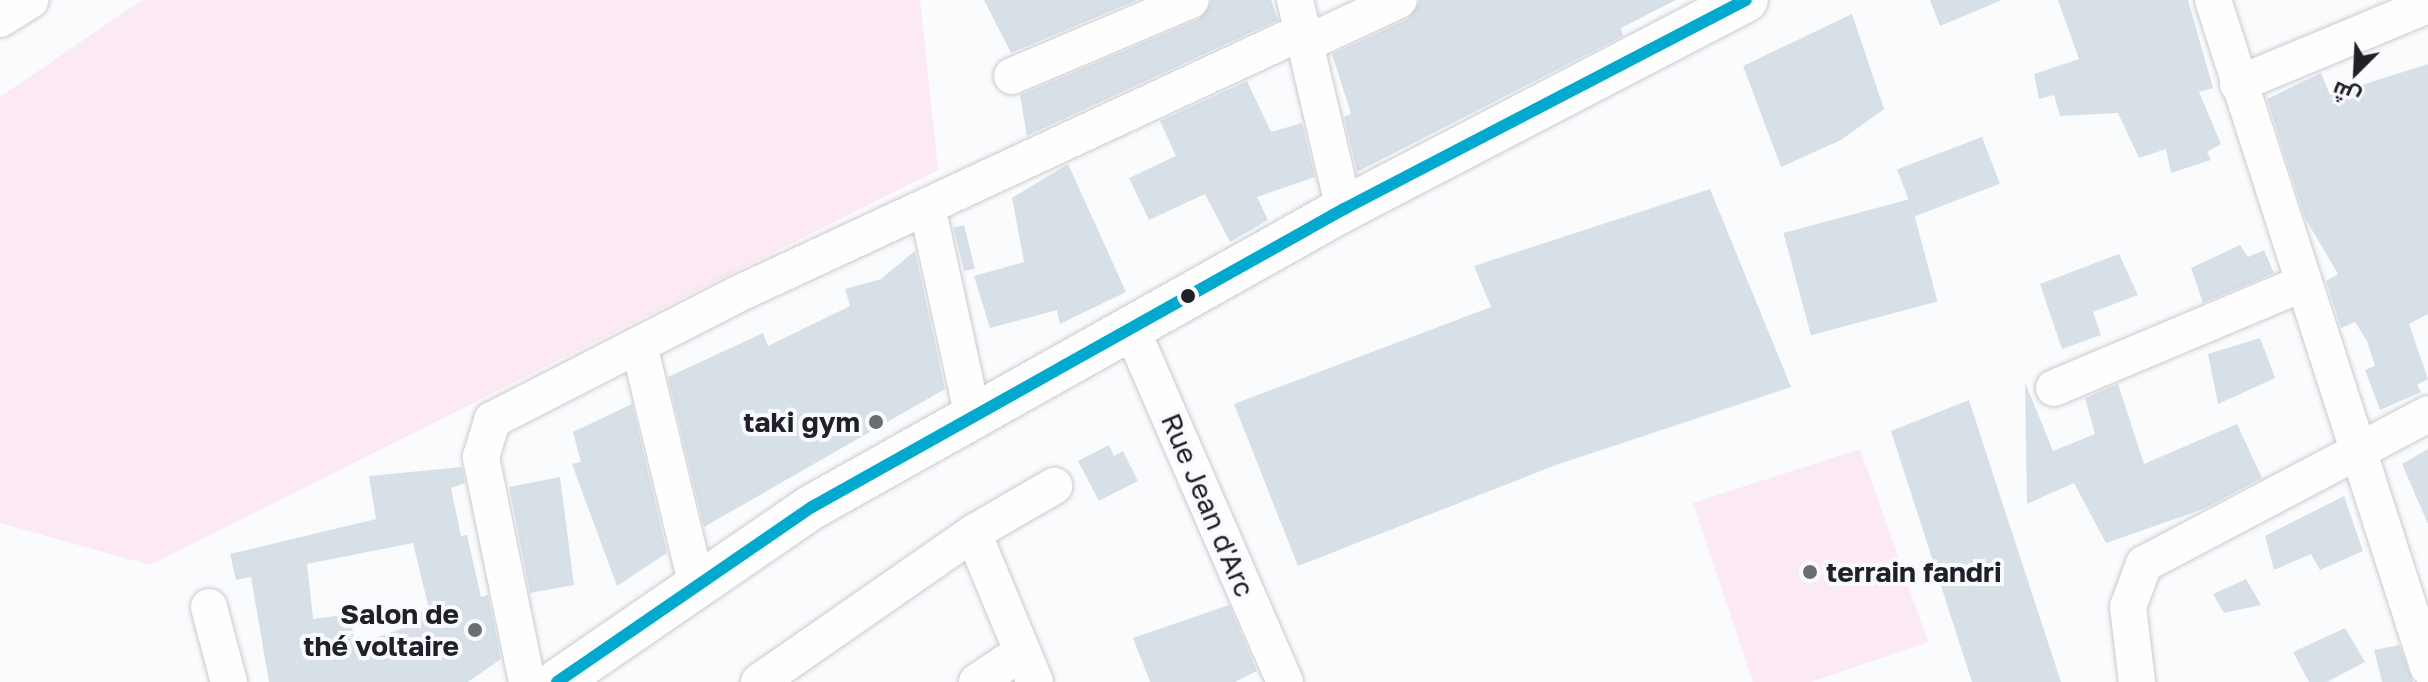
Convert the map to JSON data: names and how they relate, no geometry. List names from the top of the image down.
{
  "streets": {
    "street": ["Rue Jean d'Arc"]
  },
  "places": ["taki gym", "terrain fandri", "Salon de thé voltaire"],
  "north": "bottom left"
}
